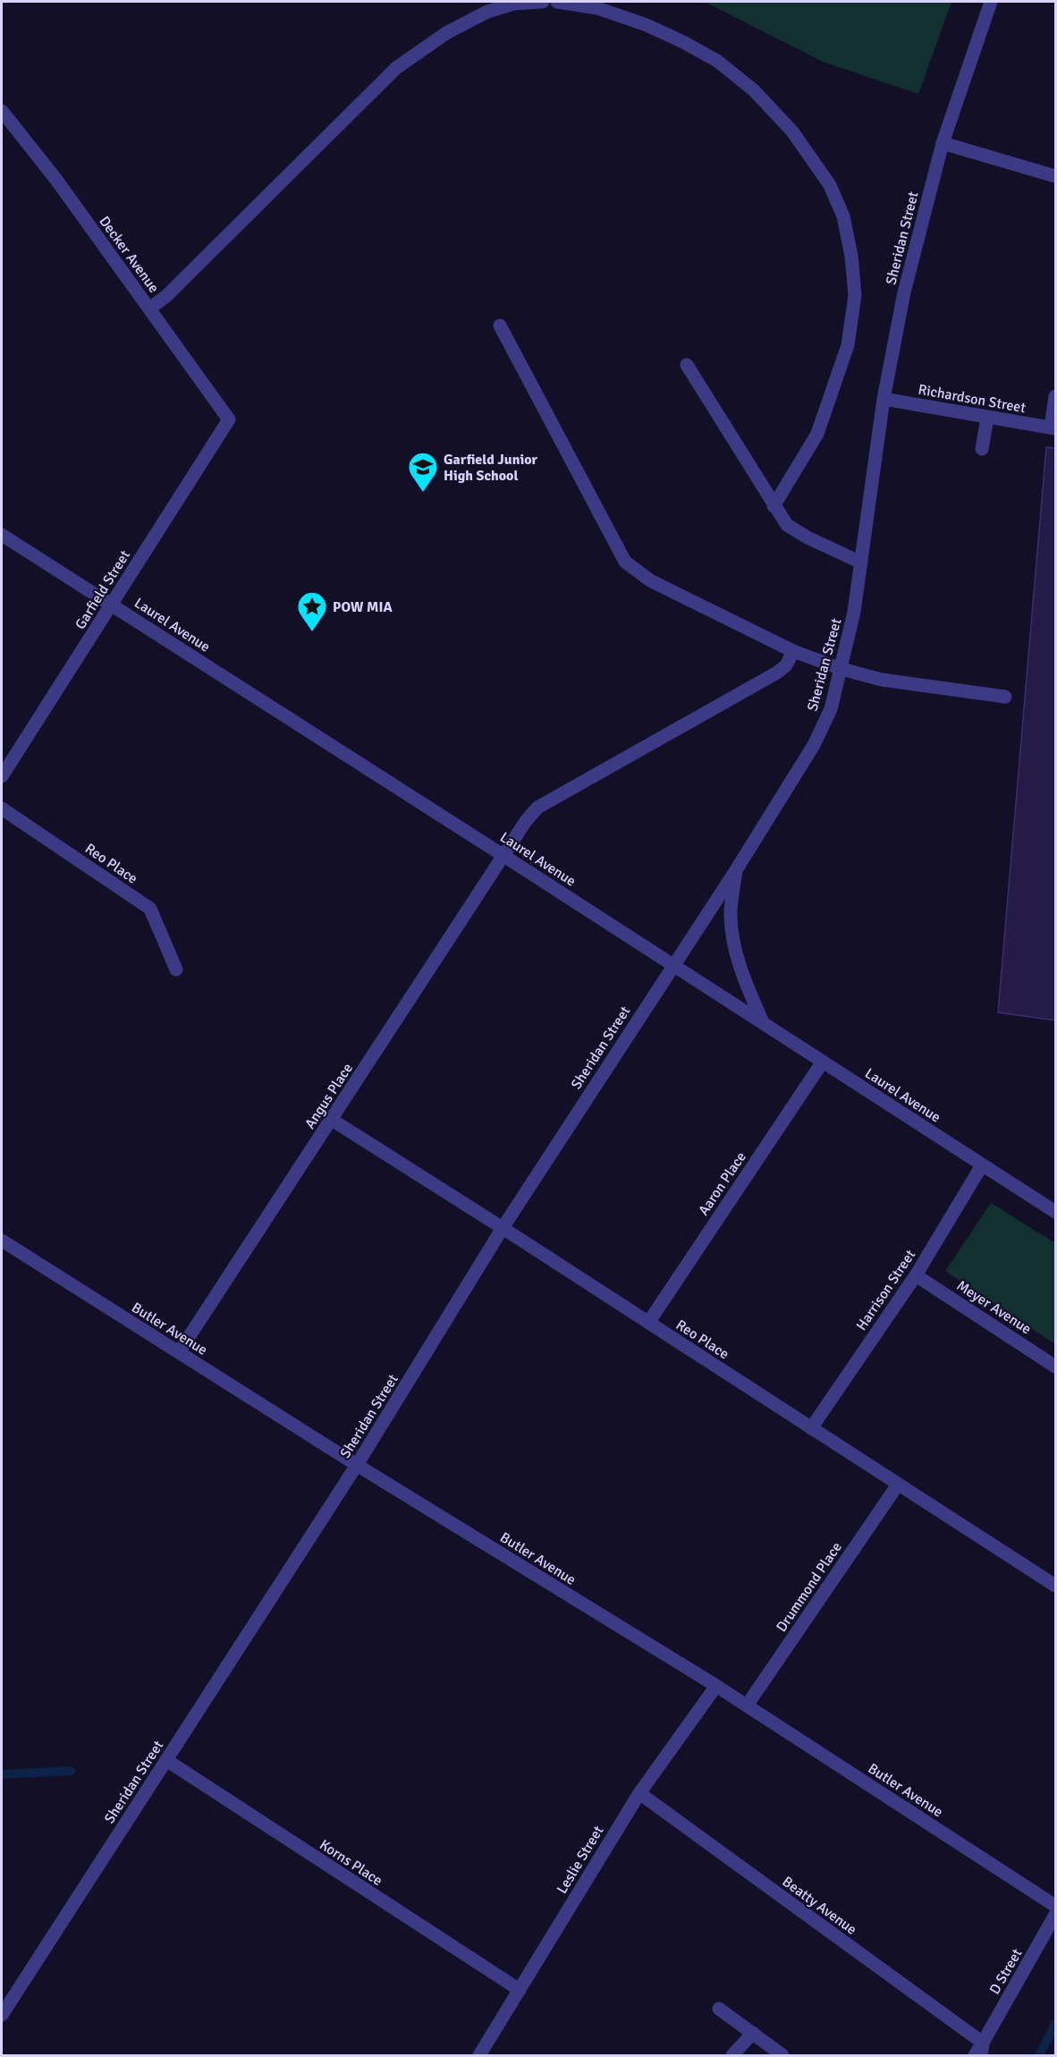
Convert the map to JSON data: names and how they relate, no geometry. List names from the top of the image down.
{
  "streets": {
    "street": [
      "Sheridan Street",
      "Decker Avenue",
      "Richardson Street",
      "Garfield Street",
      "Laurel Avenue",
      "Reo Place",
      "Angus Place",
      "Aaron Place",
      "Harrison Street",
      "Meyer Avenue",
      "Butler Avenue",
      "Drummond Place",
      "Leslie Street",
      "Korns Place",
      "Beatty Avenue",
      "D Street"
    ]
  },
  "crossings": [
    ["Sheridan Street", "Richardson Street"],
    ["Sheridan Street", "Laurel Avenue"],
    ["Sheridan Street", "Reo Place"],
    ["Sheridan Street", "Butler Avenue"],
    ["Sheridan Street", "Korns Place"],
    ["Decker Avenue", "Garfield Street"],
    ["Garfield Street", "Laurel Avenue"],
    ["Laurel Avenue", "Angus Place"],
    ["Laurel Avenue", "Aaron Place"],
    ["Laurel Avenue", "Harrison Street"],
    ["Reo Place", "Angus Place"],
    ["Reo Place", "Aaron Place"],
    ["Reo Place", "Harrison Street"],
    ["Reo Place", "Drummond Place"],
    ["Angus Place", "Butler Avenue"],
    ["Harrison Street", "Meyer Avenue"],
    ["Butler Avenue", "Drummond Place"],
    ["Butler Avenue", "Leslie Street"],
    ["Leslie Street", "Korns Place"],
    ["Leslie Street", "Beatty Avenue"],
    ["Beatty Avenue", "D Street"]
  ],
  "places": {
    "school or university": ["Garfield Junior High School"],
    "place": ["POW MIA"]
  }
}
